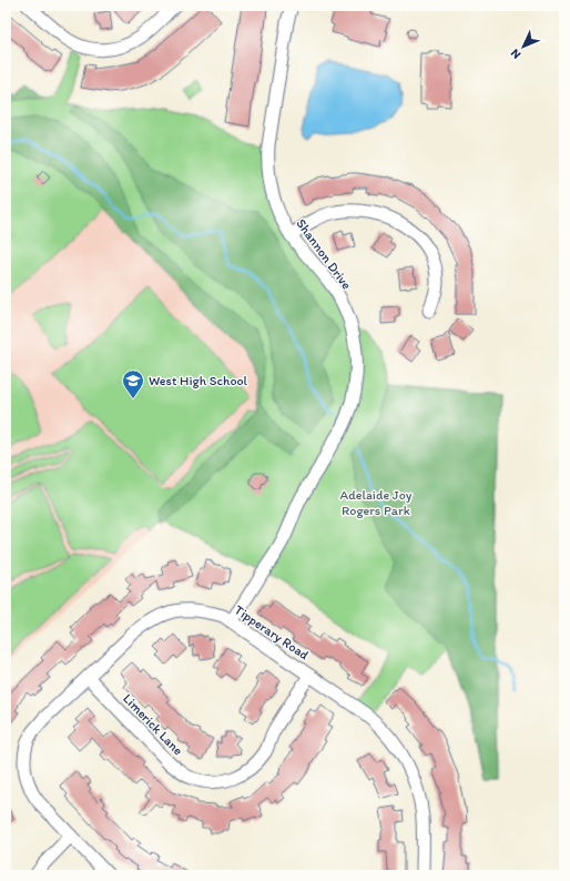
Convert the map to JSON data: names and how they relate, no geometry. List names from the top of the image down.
{
  "streets": {
    "street": ["Shannon Drive", "Tipperary Road", "Limerick Lane"]
  },
  "crossings": [
    ["Shannon Drive", "Tipperary Road"],
    ["Tipperary Road", "Limerick Lane"]
  ],
  "parks": ["Adelaide Joy Rogers Park"],
  "places": {
    "school or university": ["West High School"]
  },
  "north": "bottom left"
}
